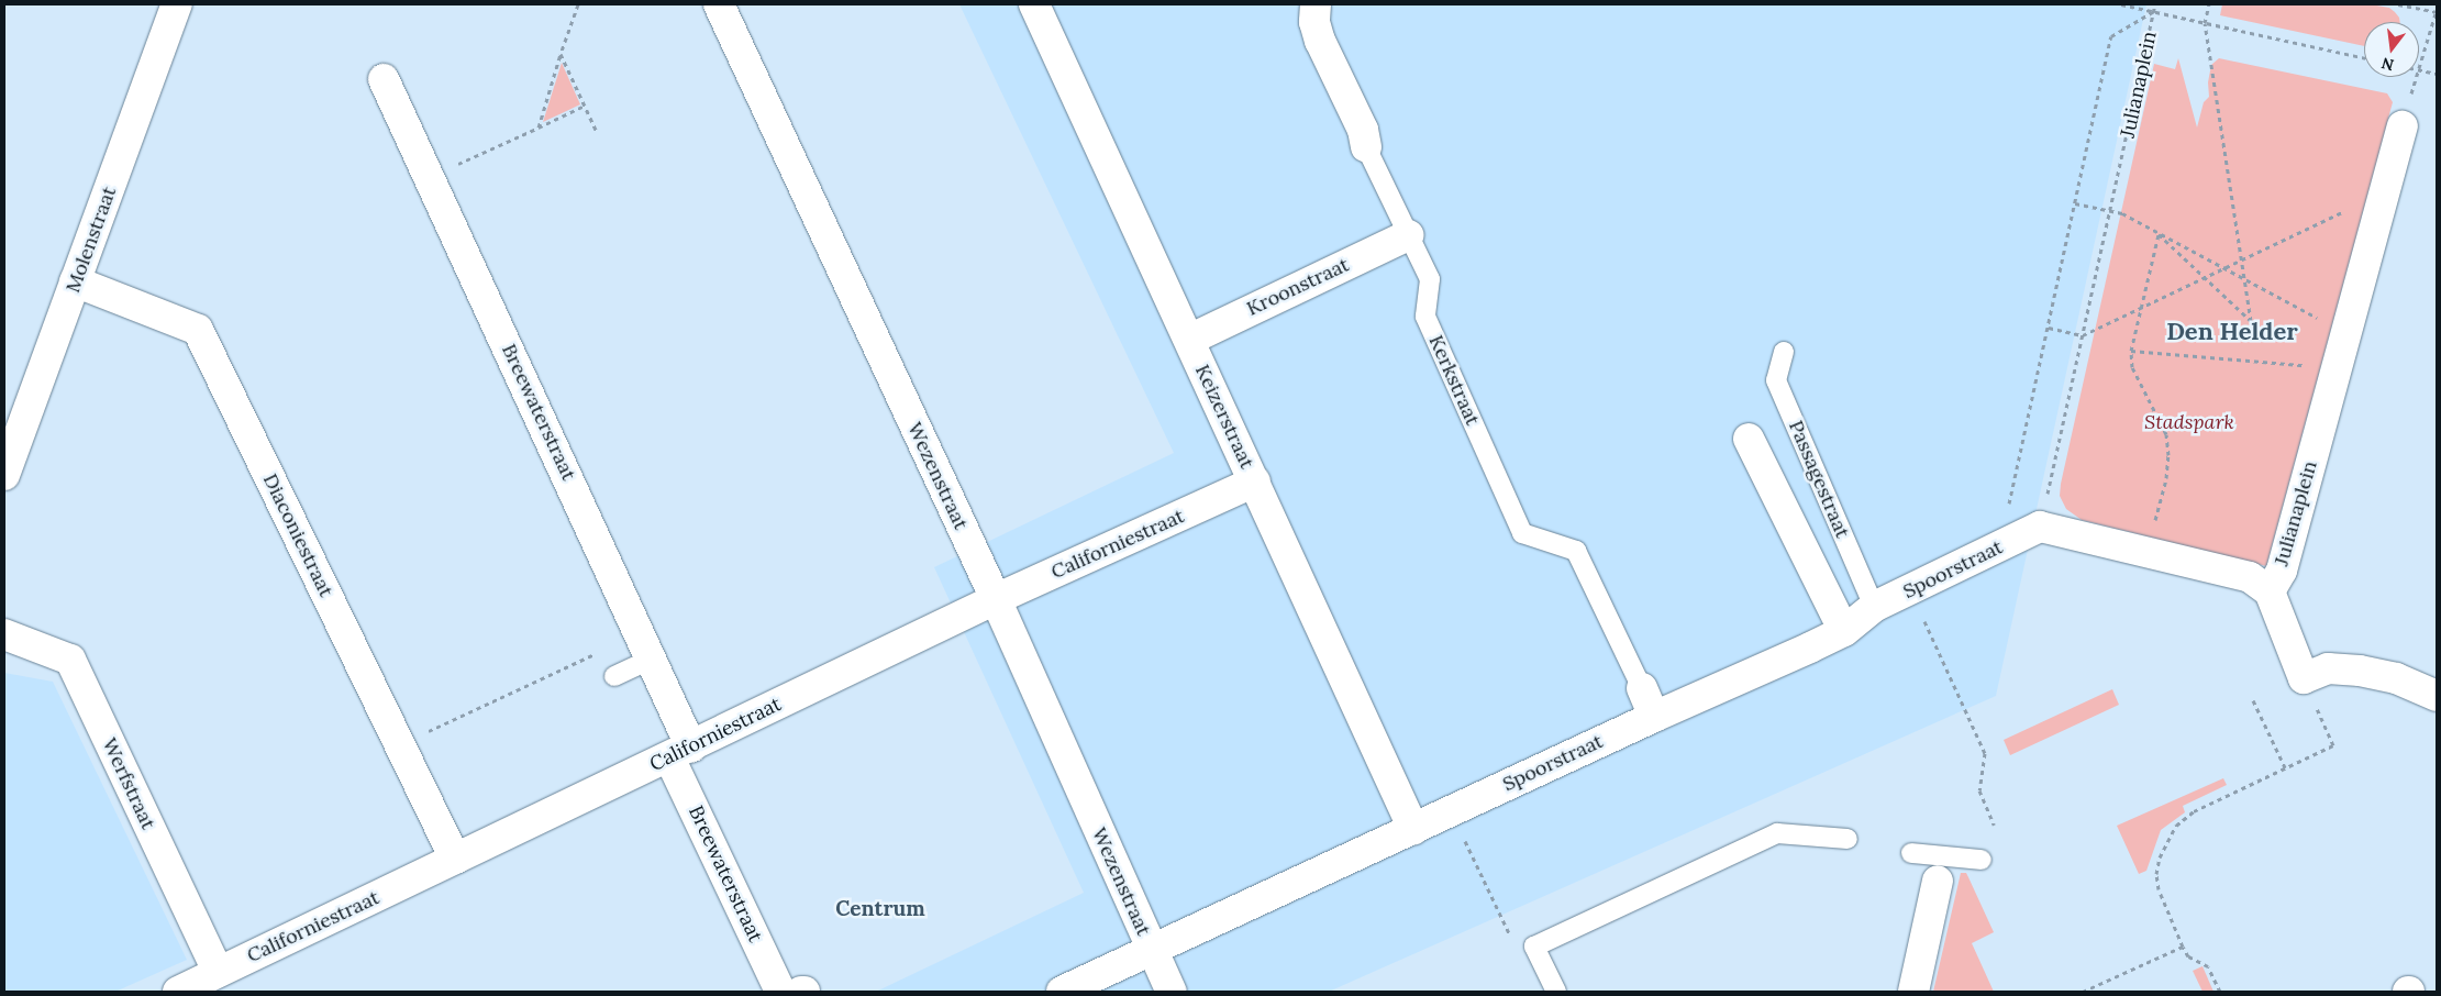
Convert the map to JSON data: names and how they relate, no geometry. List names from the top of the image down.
{
  "streets": {
    "street": [
      "Julianaplein",
      "Molenstraat",
      "Kroonstraat",
      "Kerkstraat",
      "Breewaterstraat",
      "Keizerstraat",
      "Wezenstraat",
      "Diaconiestraat",
      "Californiestraat",
      "Spoorstraat",
      "Werfstraat"
    ],
    "lane": ["Passagestraat"]
  },
  "crossings": [
    ["Julianaplein", "Spoorstraat"],
    ["Molenstraat", "Diaconiestraat"],
    ["Kroonstraat", "Kerkstraat"],
    ["Kroonstraat", "Keizerstraat"],
    ["Kerkstraat", "Spoorstraat"],
    ["Breewaterstraat", "Californiestraat"],
    ["Keizerstraat", "Californiestraat"],
    ["Keizerstraat", "Spoorstraat"],
    ["Wezenstraat", "Californiestraat"],
    ["Wezenstraat", "Spoorstraat"],
    ["Passagestraat", "Spoorstraat"],
    ["Diaconiestraat", "Californiestraat"],
    ["Californiestraat", "Werfstraat"]
  ],
  "districts": ["Den Helder", "Centrum"],
  "parks": ["Stadspark"],
  "north": "bottom"
}
